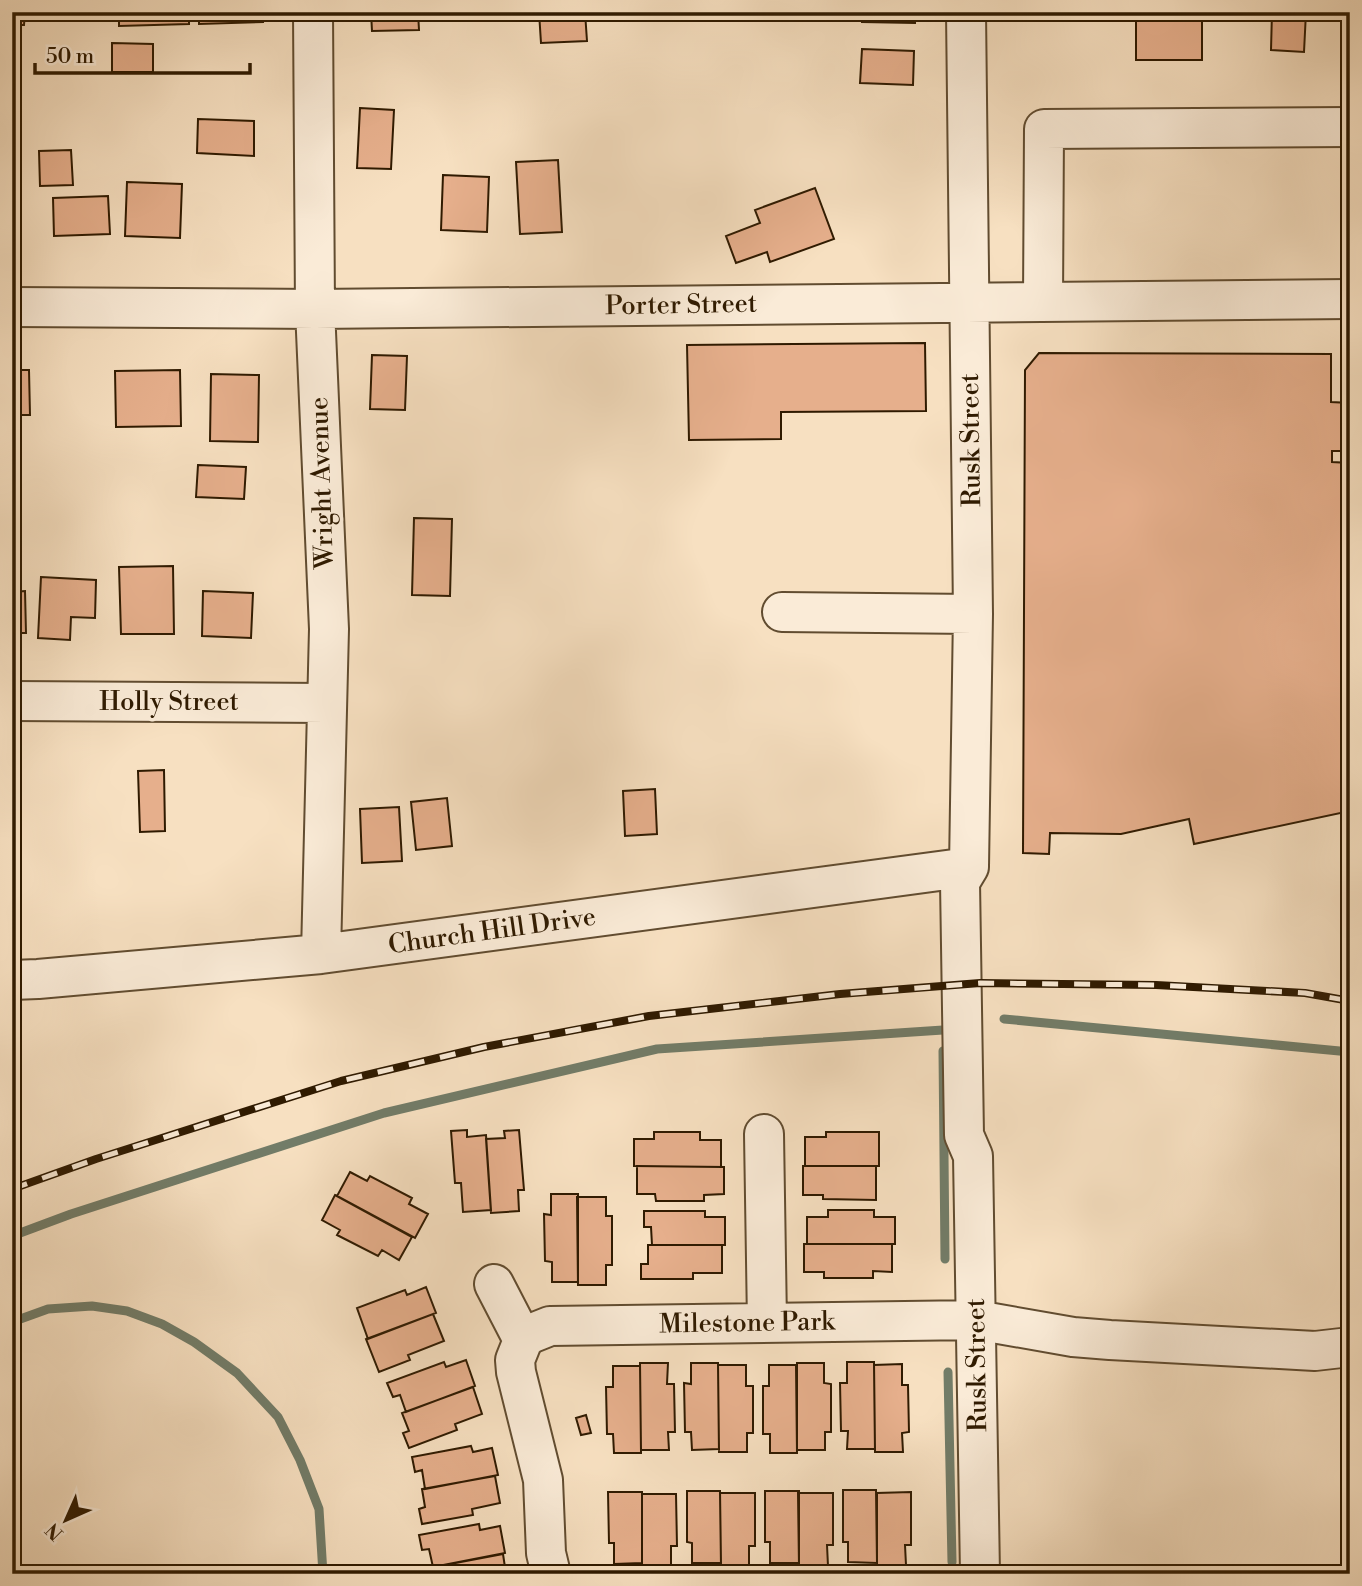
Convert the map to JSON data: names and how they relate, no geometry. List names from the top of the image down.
{
  "streets": {
    "street": [
      "Porter Street",
      "Rusk Street",
      "Wright Avenue",
      "Holly Street",
      "Church Hill Drive",
      "Milestone Park"
    ]
  },
  "crossings": [
    ["Porter Street", "Rusk Street"],
    ["Porter Street", "Wright Avenue"],
    ["Rusk Street", "Church Hill Drive"],
    ["Rusk Street", "Milestone Park"],
    ["Wright Avenue", "Holly Street"],
    ["Wright Avenue", "Church Hill Drive"]
  ],
  "scale_bar": "50 m",
  "north": "bottom left"
}
